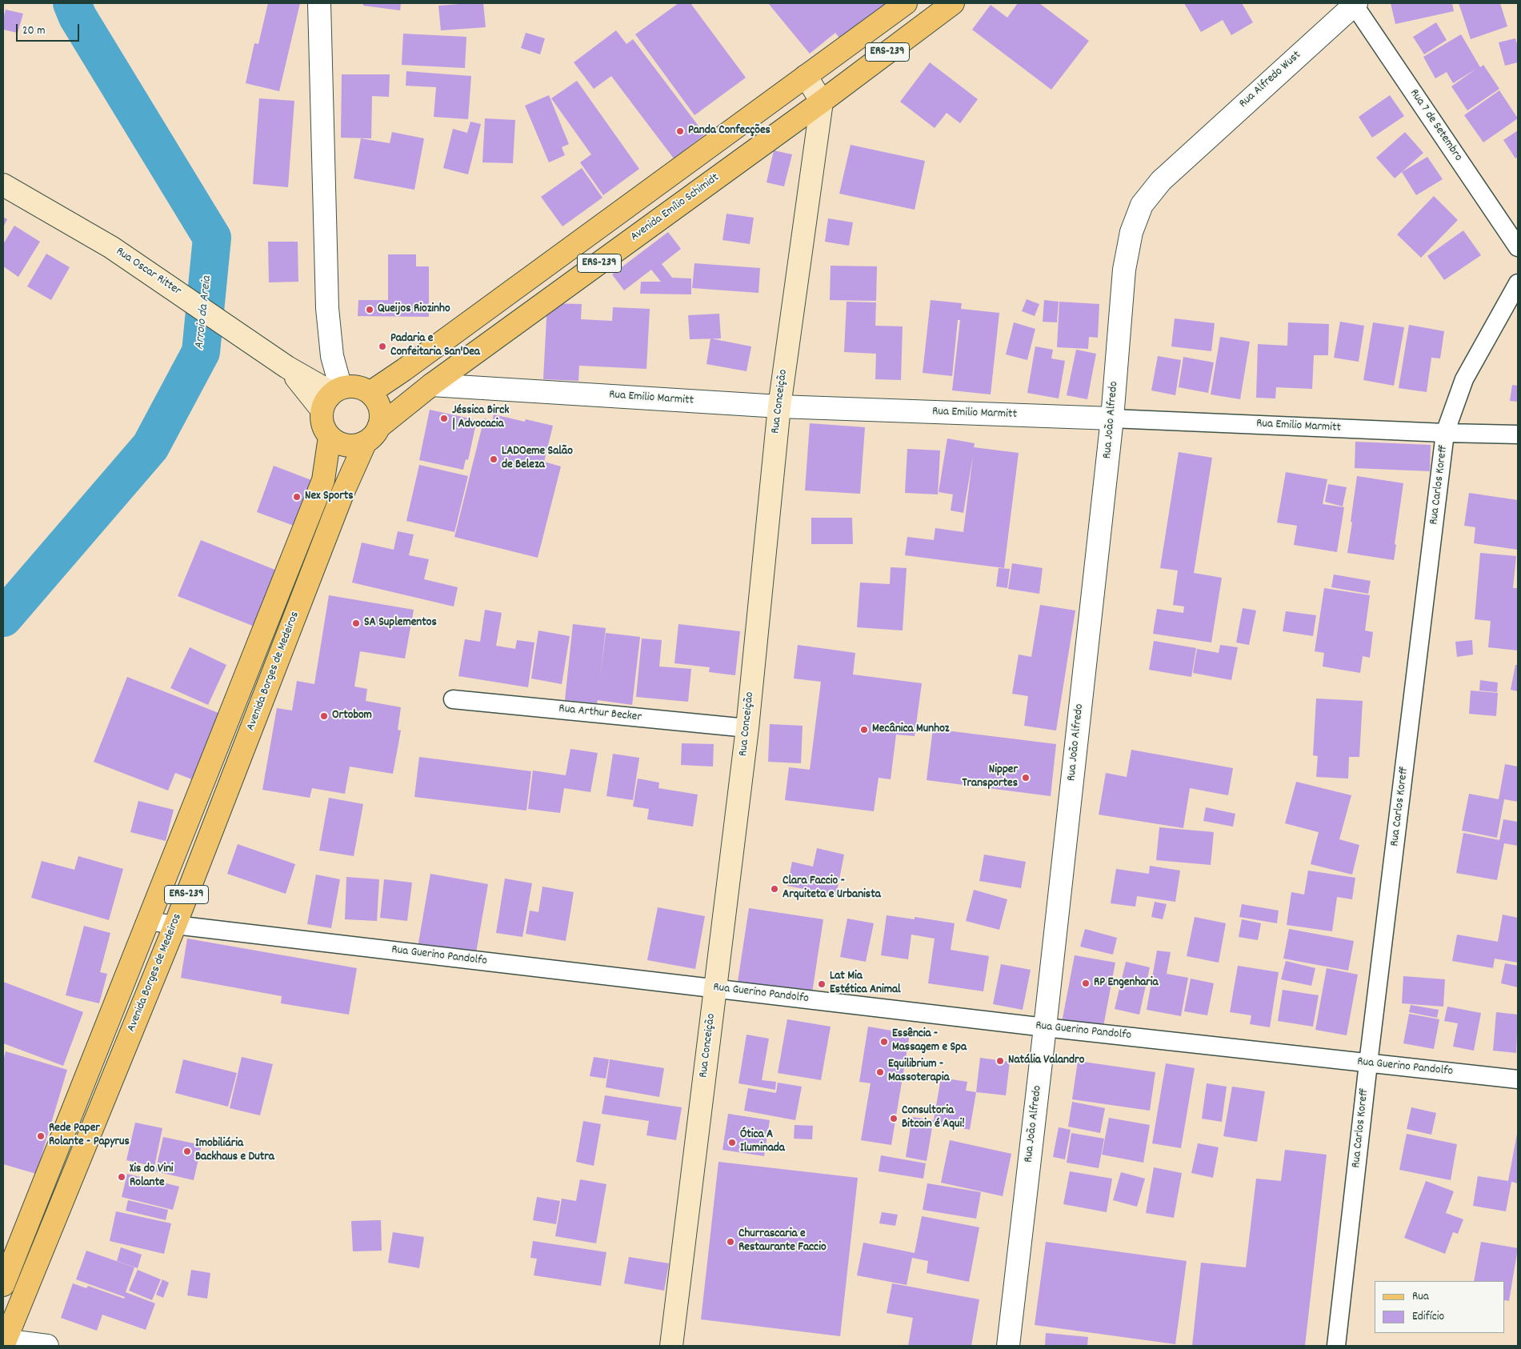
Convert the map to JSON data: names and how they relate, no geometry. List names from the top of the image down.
{
  "streets": {
    "main road": [
      "ERS-239",
      "Avenida Emílio Schimidt",
      "Rua Oscar Ritter",
      "Rua Conceição",
      "Avenida Borges de Medeiros"
    ],
    "street": [
      "Rua Alfredo Wust",
      "Rua 7 de Setembro",
      "Rua Emilio Marmitt",
      "Rua João Alfredo",
      "Rua Carlos Koreff",
      "Rua Arthur Becker",
      "Rua Guerino Pandolfo"
    ]
  },
  "crossings": [
    ["ERS-239", "Avenida Emílio Schimidt"],
    ["ERS-239", "Rua Oscar Ritter"],
    ["ERS-239", "Avenida Borges de Medeiros"],
    ["Rua Alfredo Wust", "Rua 7 de Setembro"],
    ["Rua Alfredo Wust", "Rua João Alfredo"],
    ["Avenida Emílio Schimidt", "Rua Oscar Ritter"],
    ["Avenida Emílio Schimidt", "Rua Emilio Marmitt"],
    ["Avenida Emílio Schimidt", "Rua Conceição"],
    ["Avenida Emílio Schimidt", "Avenida Borges de Medeiros"],
    ["Rua Oscar Ritter", "Avenida Borges de Medeiros"],
    ["Rua Emilio Marmitt", "Rua Conceição"],
    ["Rua Emilio Marmitt", "Rua João Alfredo"],
    ["Rua Emilio Marmitt", "Rua Carlos Koreff"],
    ["Rua Conceição", "Rua Arthur Becker"],
    ["Rua Conceição", "Rua Guerino Pandolfo"],
    ["Rua João Alfredo", "Rua Guerino Pandolfo"],
    ["Rua Carlos Koreff", "Rua Guerino Pandolfo"],
    ["Avenida Borges de Medeiros", "Rua Guerino Pandolfo"]
  ],
  "water": ["Arroio da Areia"],
  "places": [
    "Panda Confecções",
    "Queijos Riozinho",
    "Padaria e Confeitaria San'Dea",
    "Jéssica Birck | Advocacia",
    "LADOeme Salão de Beleza",
    "Nex Sports",
    "SA Suplementos",
    "Ortobom",
    "Mecânica Munhoz",
    "Nipper Transportes",
    "Clara Faccio - Arquiteta e Urbanista",
    "RP Engenharia",
    "Lat Mia Estética Animal",
    "Essência - Massagem e Spa",
    "Natália Valandro",
    "Equilibrium - Massoterapia",
    "Consultoria Bitcoin é Aqui!",
    "Rede Paper Rolante - Papyrus",
    "Ótica A Iluminada",
    "Imobiliária Backhaus e Dutra",
    "Xis do Vini Rolante",
    "Churrascaria e Restaurante Faccio"
  ],
  "legend": ["Rua", "Edifício"],
  "scale_bar": "20 m"
}
